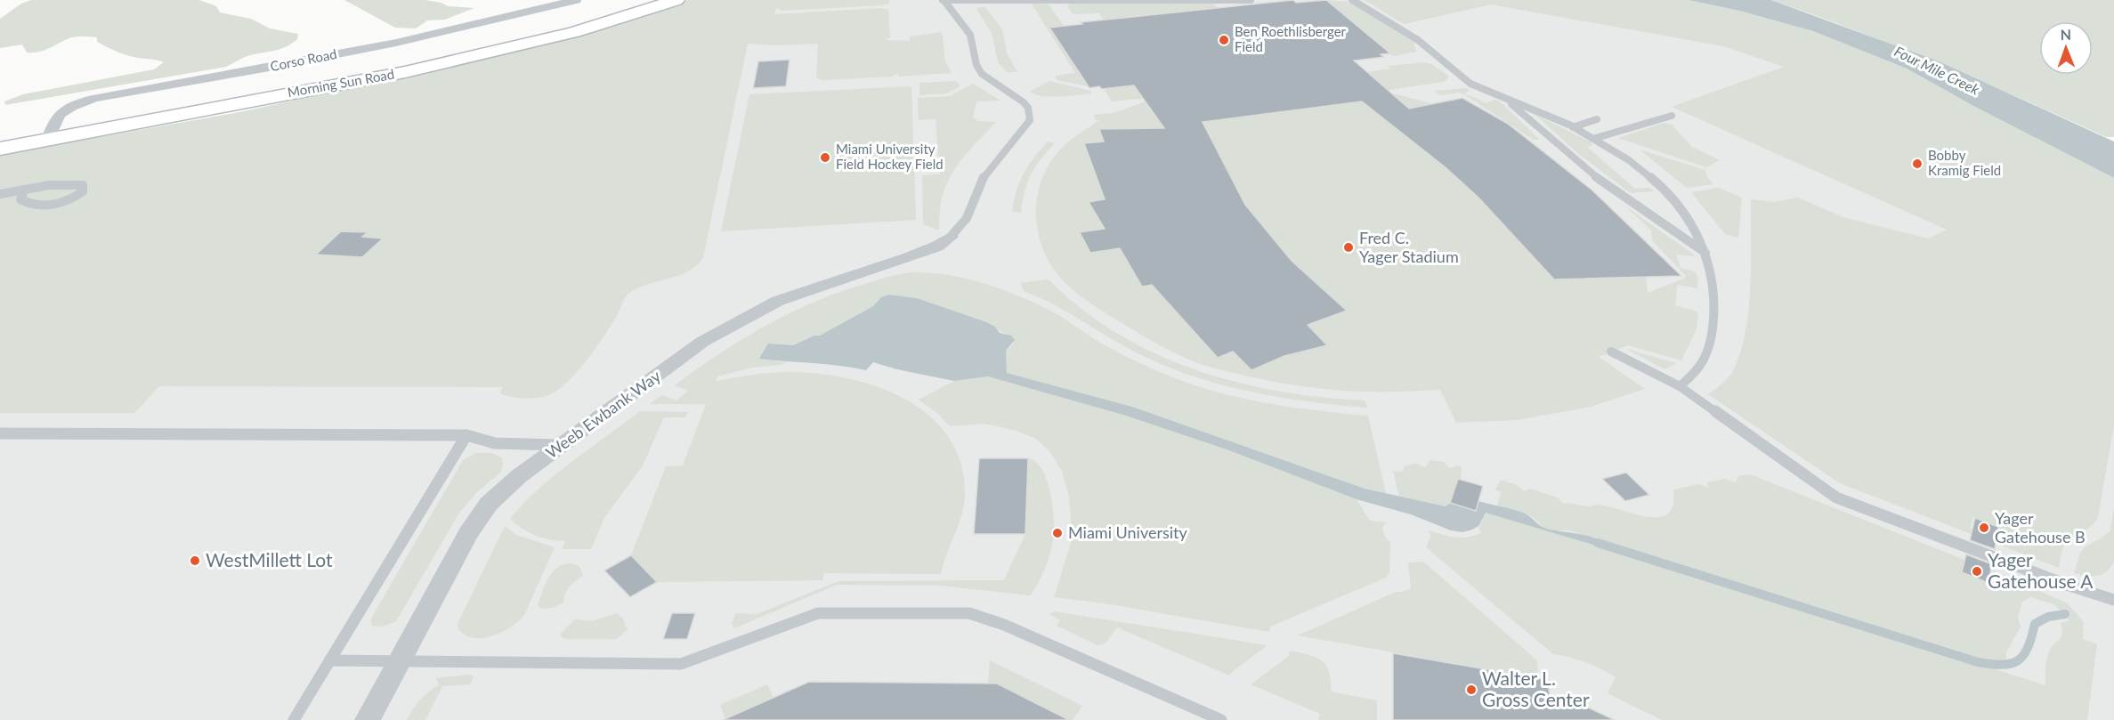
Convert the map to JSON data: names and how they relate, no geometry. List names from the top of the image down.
{
  "streets": {
    "main road": ["Morning Sun Road"],
    "street": ["Corso Road", "Weeb Ewbank Way"]
  },
  "crossings": [
    ["Corso Road", "Morning Sun Road"]
  ],
  "water": ["Four Mile Creek"],
  "places": [
    "Ben Roethlisberger Field",
    "Miami University Field Hockey Field",
    "Bobby Kramig Field",
    "Fred C. Yager Stadium",
    "Yager Gatehouse B",
    "Miami University",
    "WestMillett Lot",
    "Yager Gatehouse A",
    "Walter L. Gross Center"
  ],
  "north": "top"
}
